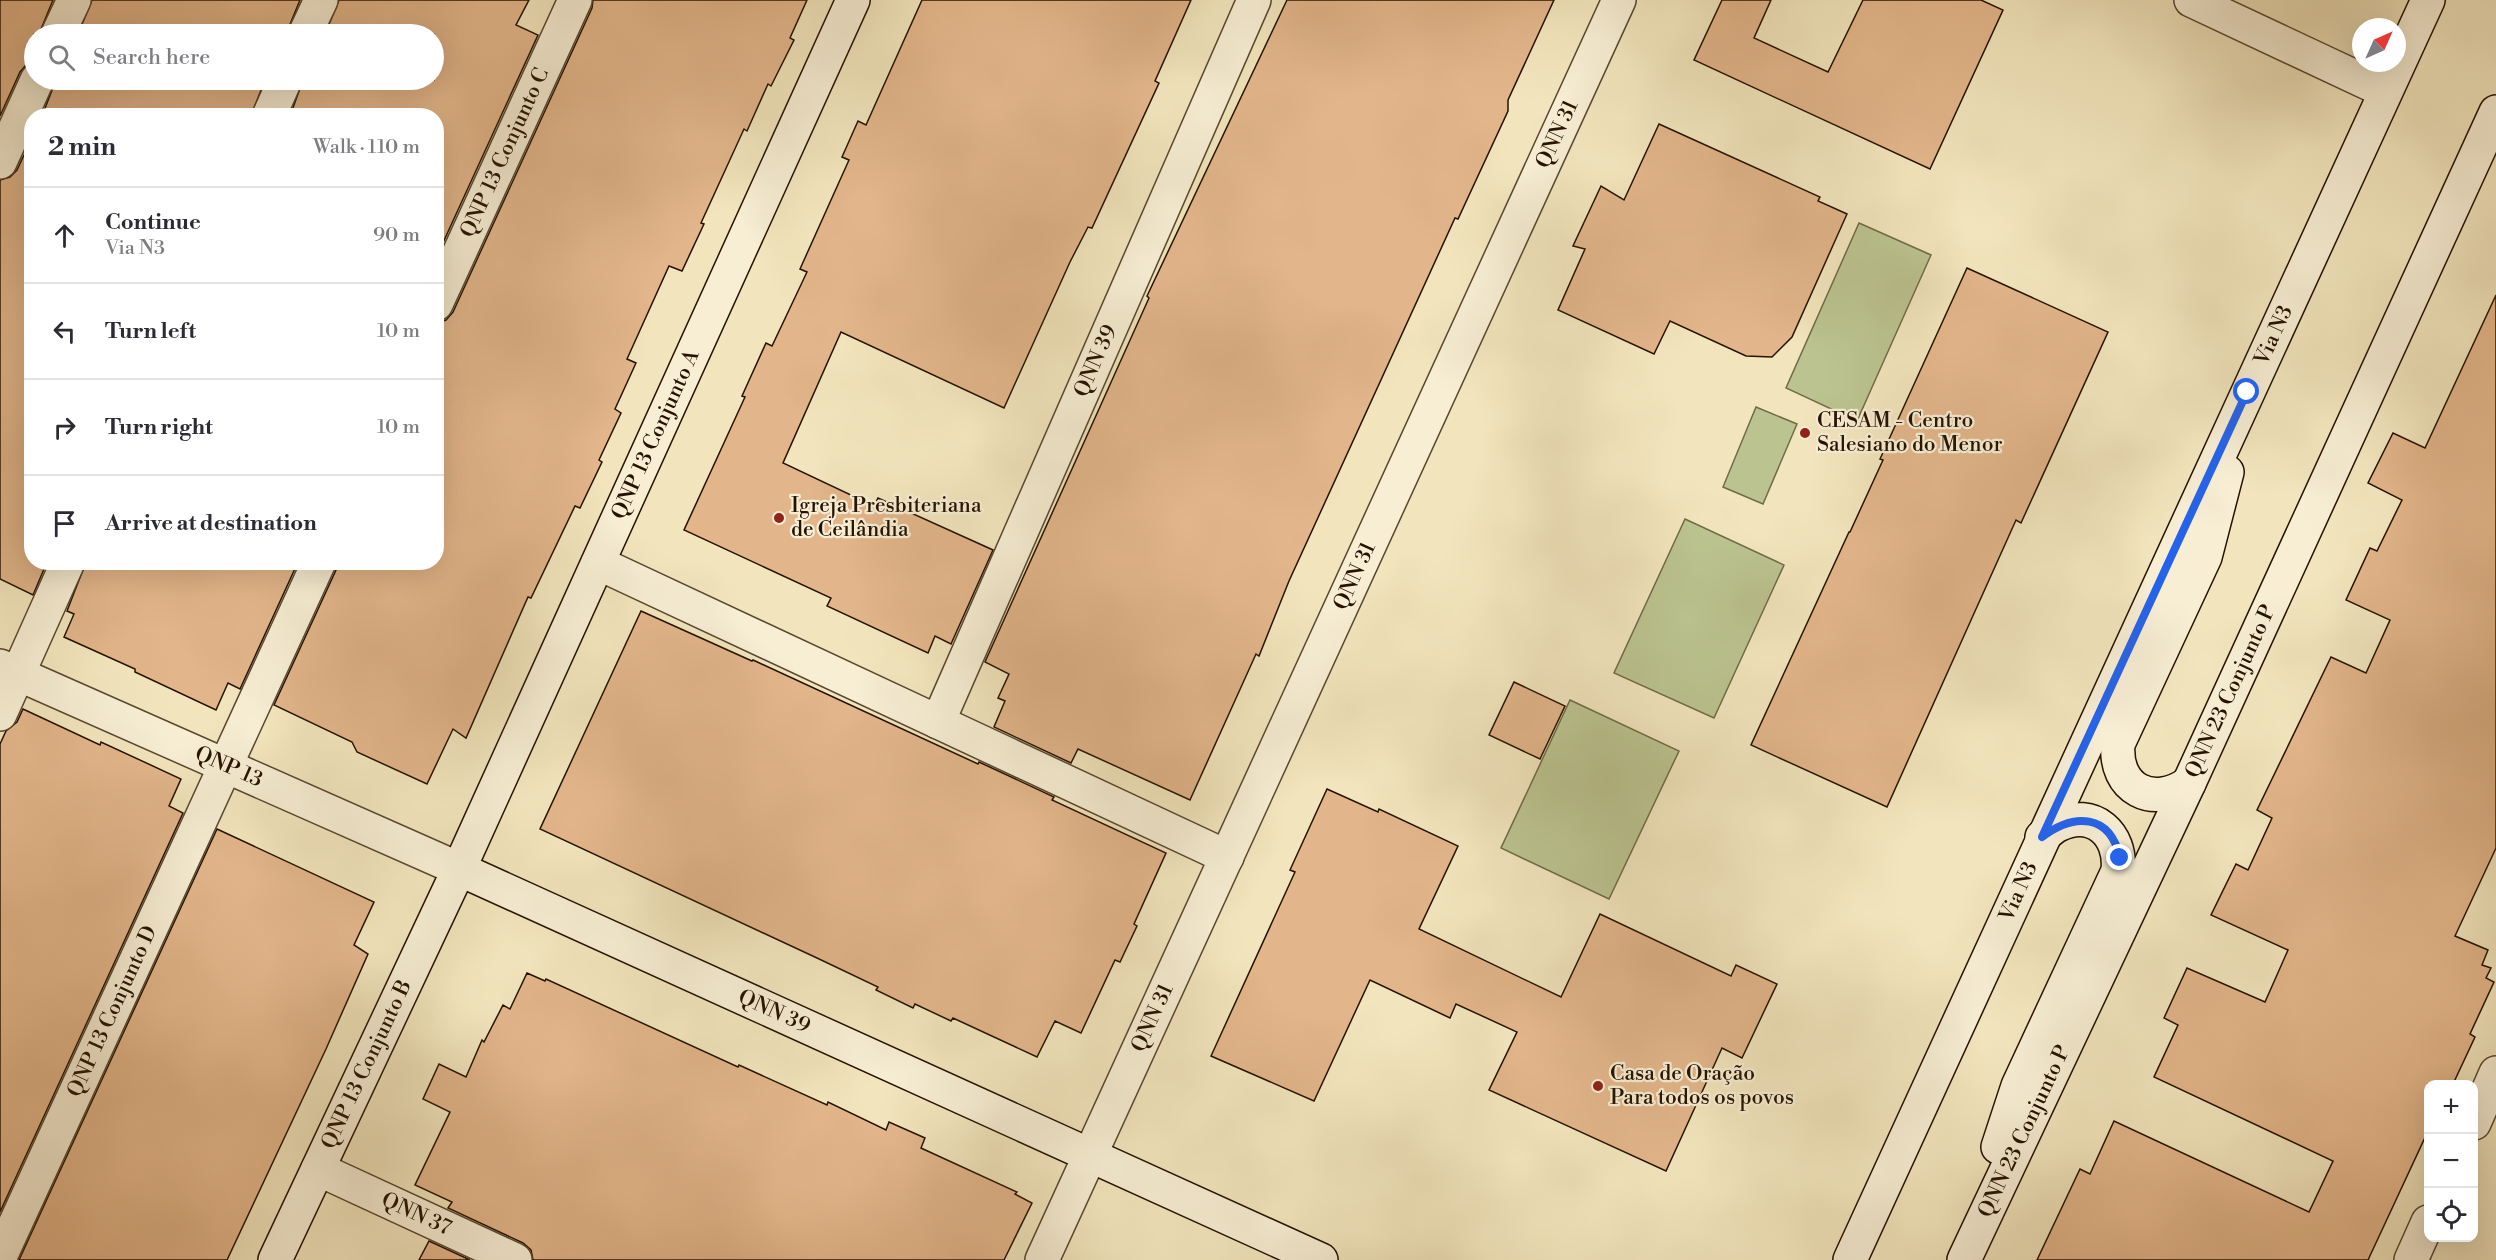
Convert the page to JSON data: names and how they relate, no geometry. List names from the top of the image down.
{
  "streets": {
    "street": [
      "QNN 31",
      "QNP 13 Conjunto C",
      "Via N3",
      "QNN 39",
      "QNP 13 Conjunto A",
      "QNN 23 Conjunto P",
      "QNP 13",
      "QNP 13 Conjunto D",
      "QNP 13 Conjunto B",
      "QNN 37"
    ]
  },
  "crossings": [
    ["QNN 31", "QNN 39"],
    ["QNN 39", "QNP 13 Conjunto A"],
    ["QNN 39", "QNP 13"],
    ["QNN 39", "QNP 13 Conjunto B"],
    ["QNP 13 Conjunto A", "QNP 13"],
    ["QNP 13 Conjunto A", "QNP 13 Conjunto B"],
    ["QNP 13", "QNP 13 Conjunto D"],
    ["QNP 13", "QNP 13 Conjunto B"],
    ["QNP 13 Conjunto B", "QNN 37"]
  ],
  "places": ["CESAM - Centro Salesiano do Menor", "Igreja Presbiteriana de Ceilândia", "Casa de Oração Para todos os povos"],
  "north": "top right",
  "page": {
    "search": "Search here",
    "heading": ["2 min", "Walk · 110 m"],
    "list": [
      ["Continue", "Via N3", "90 m"],
      ["Turn left", "10 m"],
      ["Turn right", "10 m"],
      "Arrive at destination"
    ],
    "map_buttons": ["+", "−"]
  }
}
